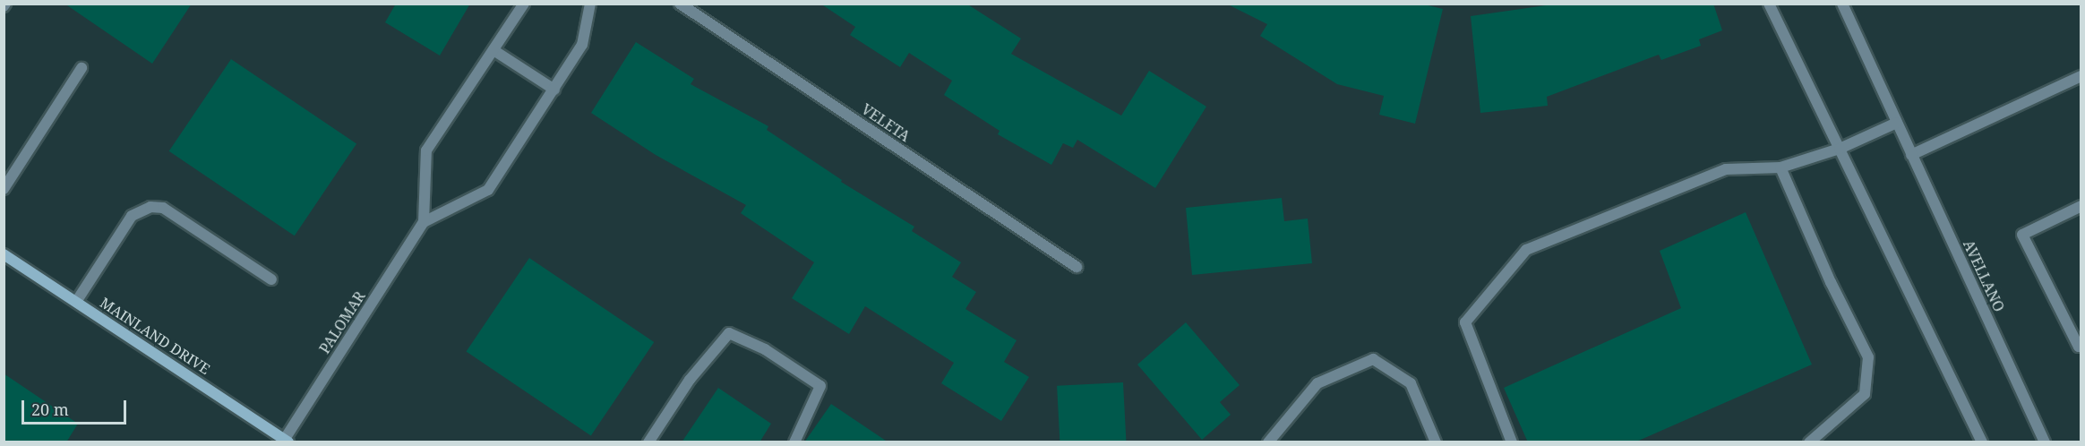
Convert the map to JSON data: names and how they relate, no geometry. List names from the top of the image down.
{
  "streets": {
    "main road": ["MAINLAND DRIVE"],
    "street": ["VELETA", "AVELLANO", "PALOMAR"]
  },
  "crossings": [
    ["PALOMAR", "MAINLAND DRIVE"]
  ],
  "scale_bar": "20 m"
}
